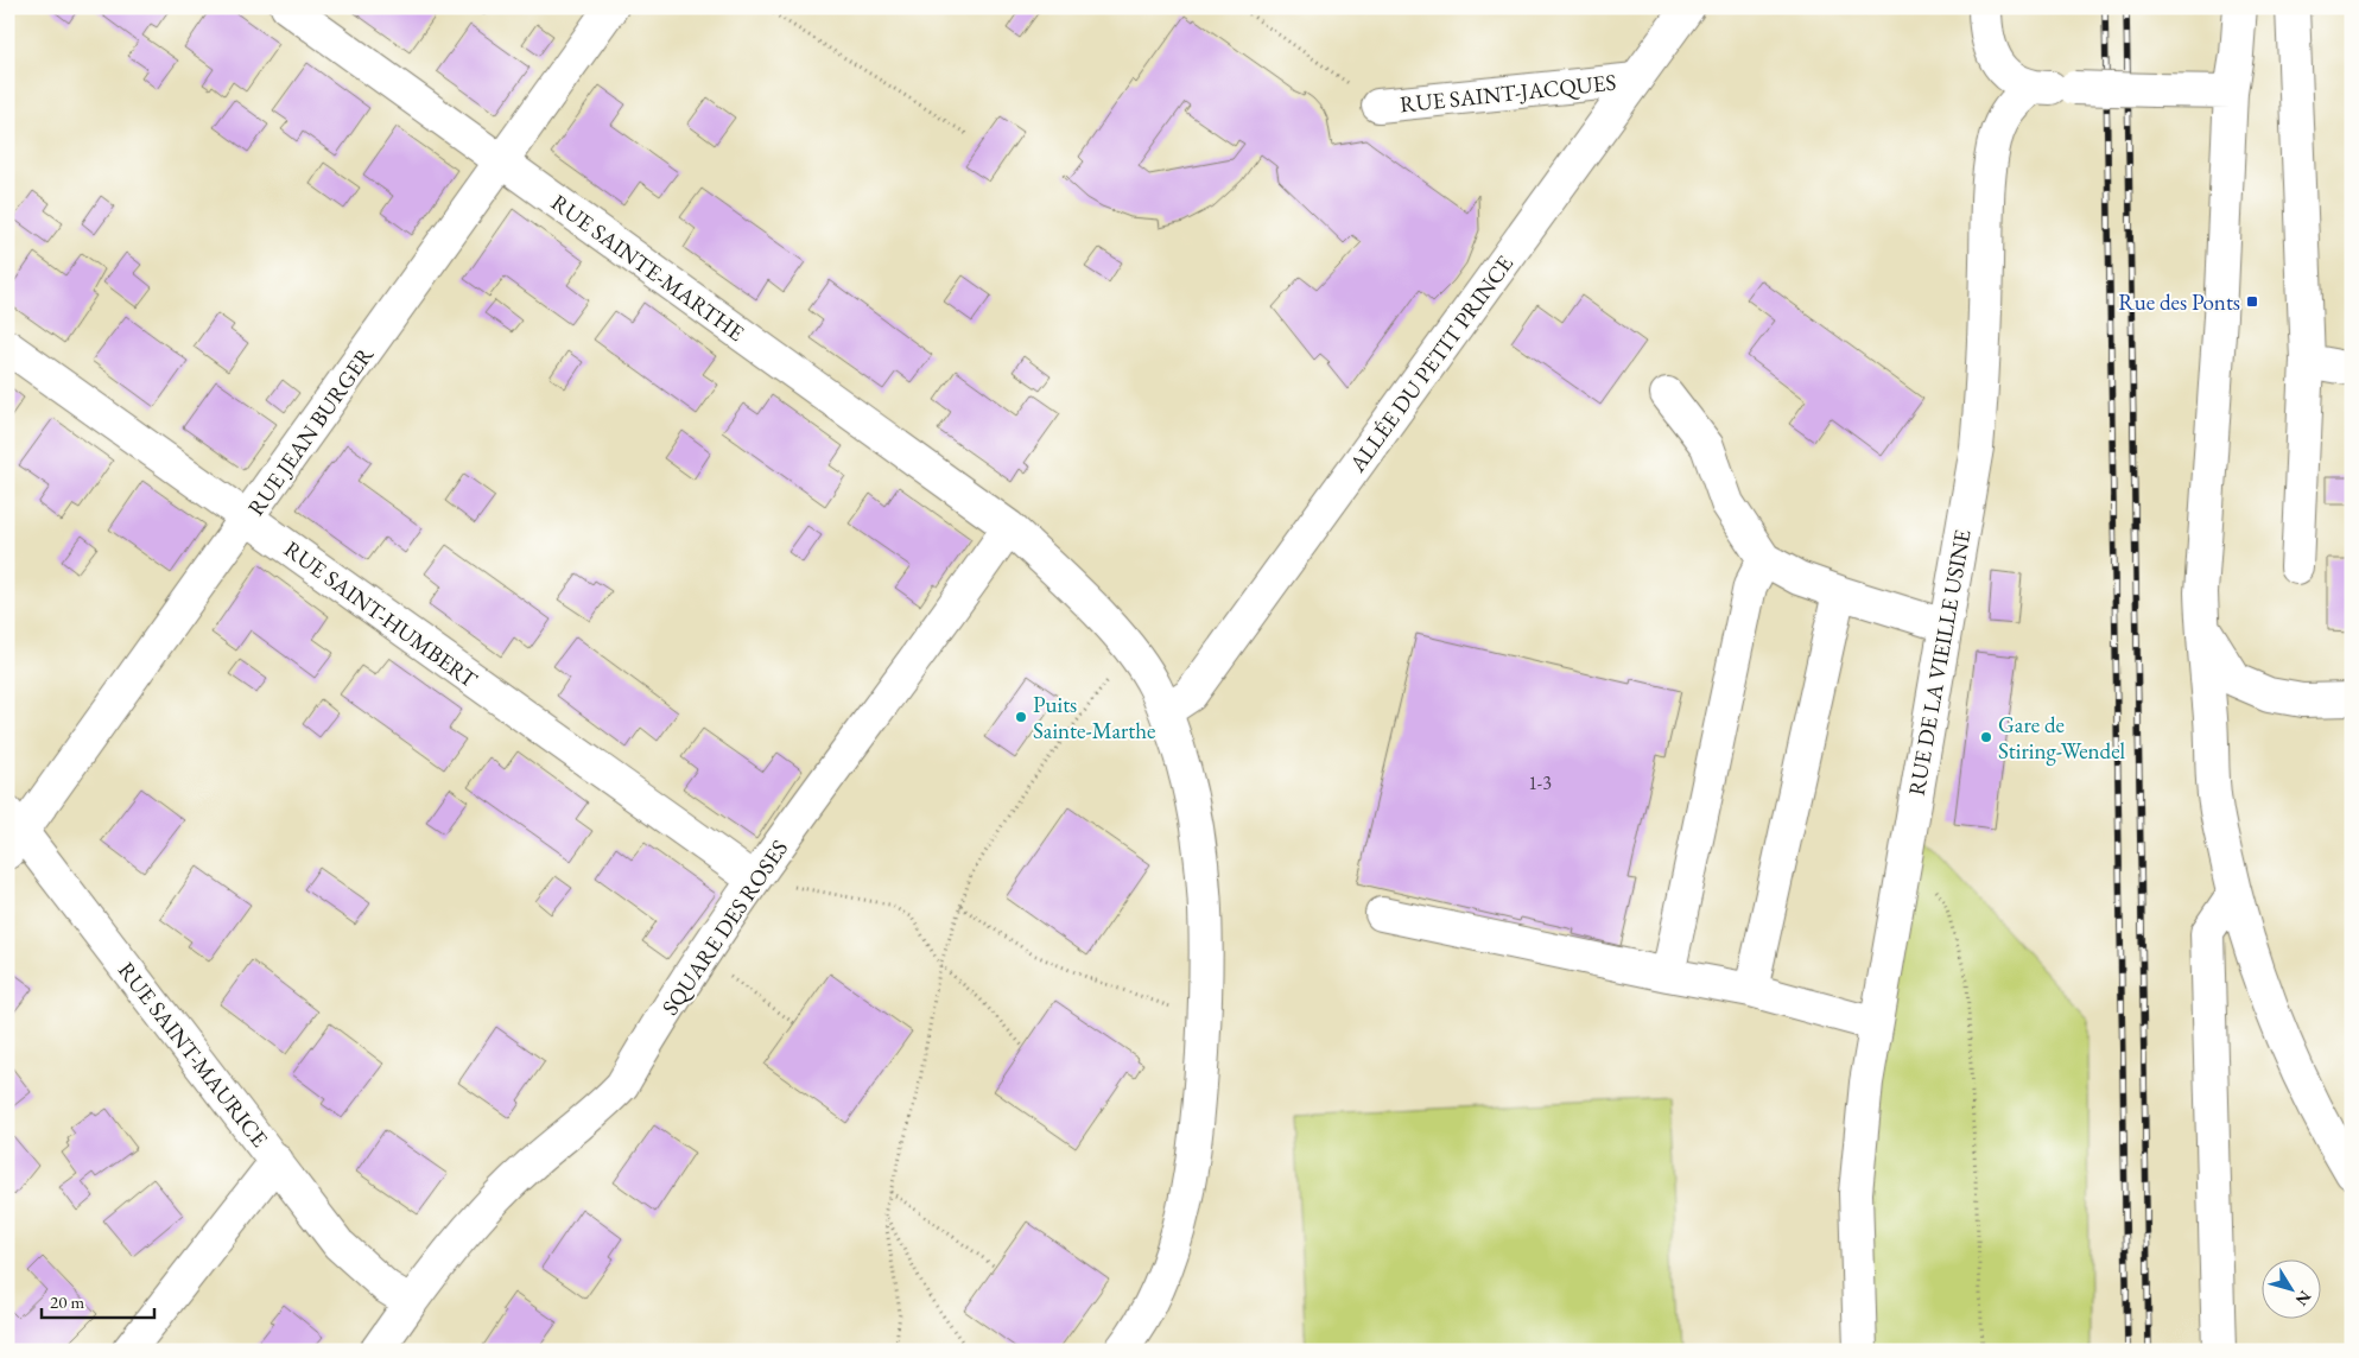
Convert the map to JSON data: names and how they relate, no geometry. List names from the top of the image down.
{
  "streets": {
    "street": [
      "RUE SAINT-JACQUES",
      "RUE SAINTE-MARTHE",
      "ALLÉE DU PETIT PRINCE",
      "RUE JEAN BURGER",
      "RUE SAINT-HUMBERT",
      "RUE DE LA VIEILLE USINE",
      "SQUARE DES ROSES",
      "RUE SAINT-MAURICE"
    ]
  },
  "crossings": [
    ["RUE SAINT-JACQUES", "ALLÉE DU PETIT PRINCE"],
    ["RUE SAINTE-MARTHE", "ALLÉE DU PETIT PRINCE"],
    ["RUE SAINTE-MARTHE", "RUE JEAN BURGER"],
    ["RUE SAINTE-MARTHE", "SQUARE DES ROSES"],
    ["RUE JEAN BURGER", "RUE SAINT-HUMBERT"],
    ["RUE JEAN BURGER", "RUE SAINT-MAURICE"],
    ["RUE SAINT-HUMBERT", "SQUARE DES ROSES"]
  ],
  "places": {
    "transit": ["Rue des Ponts"],
    "other": ["Puits Sainte-Marthe", "Gare de Stiring-Wendel"]
  },
  "house_numbers": ["1-3"],
  "scale_bar": "20 m",
  "north": "bottom right"
}
